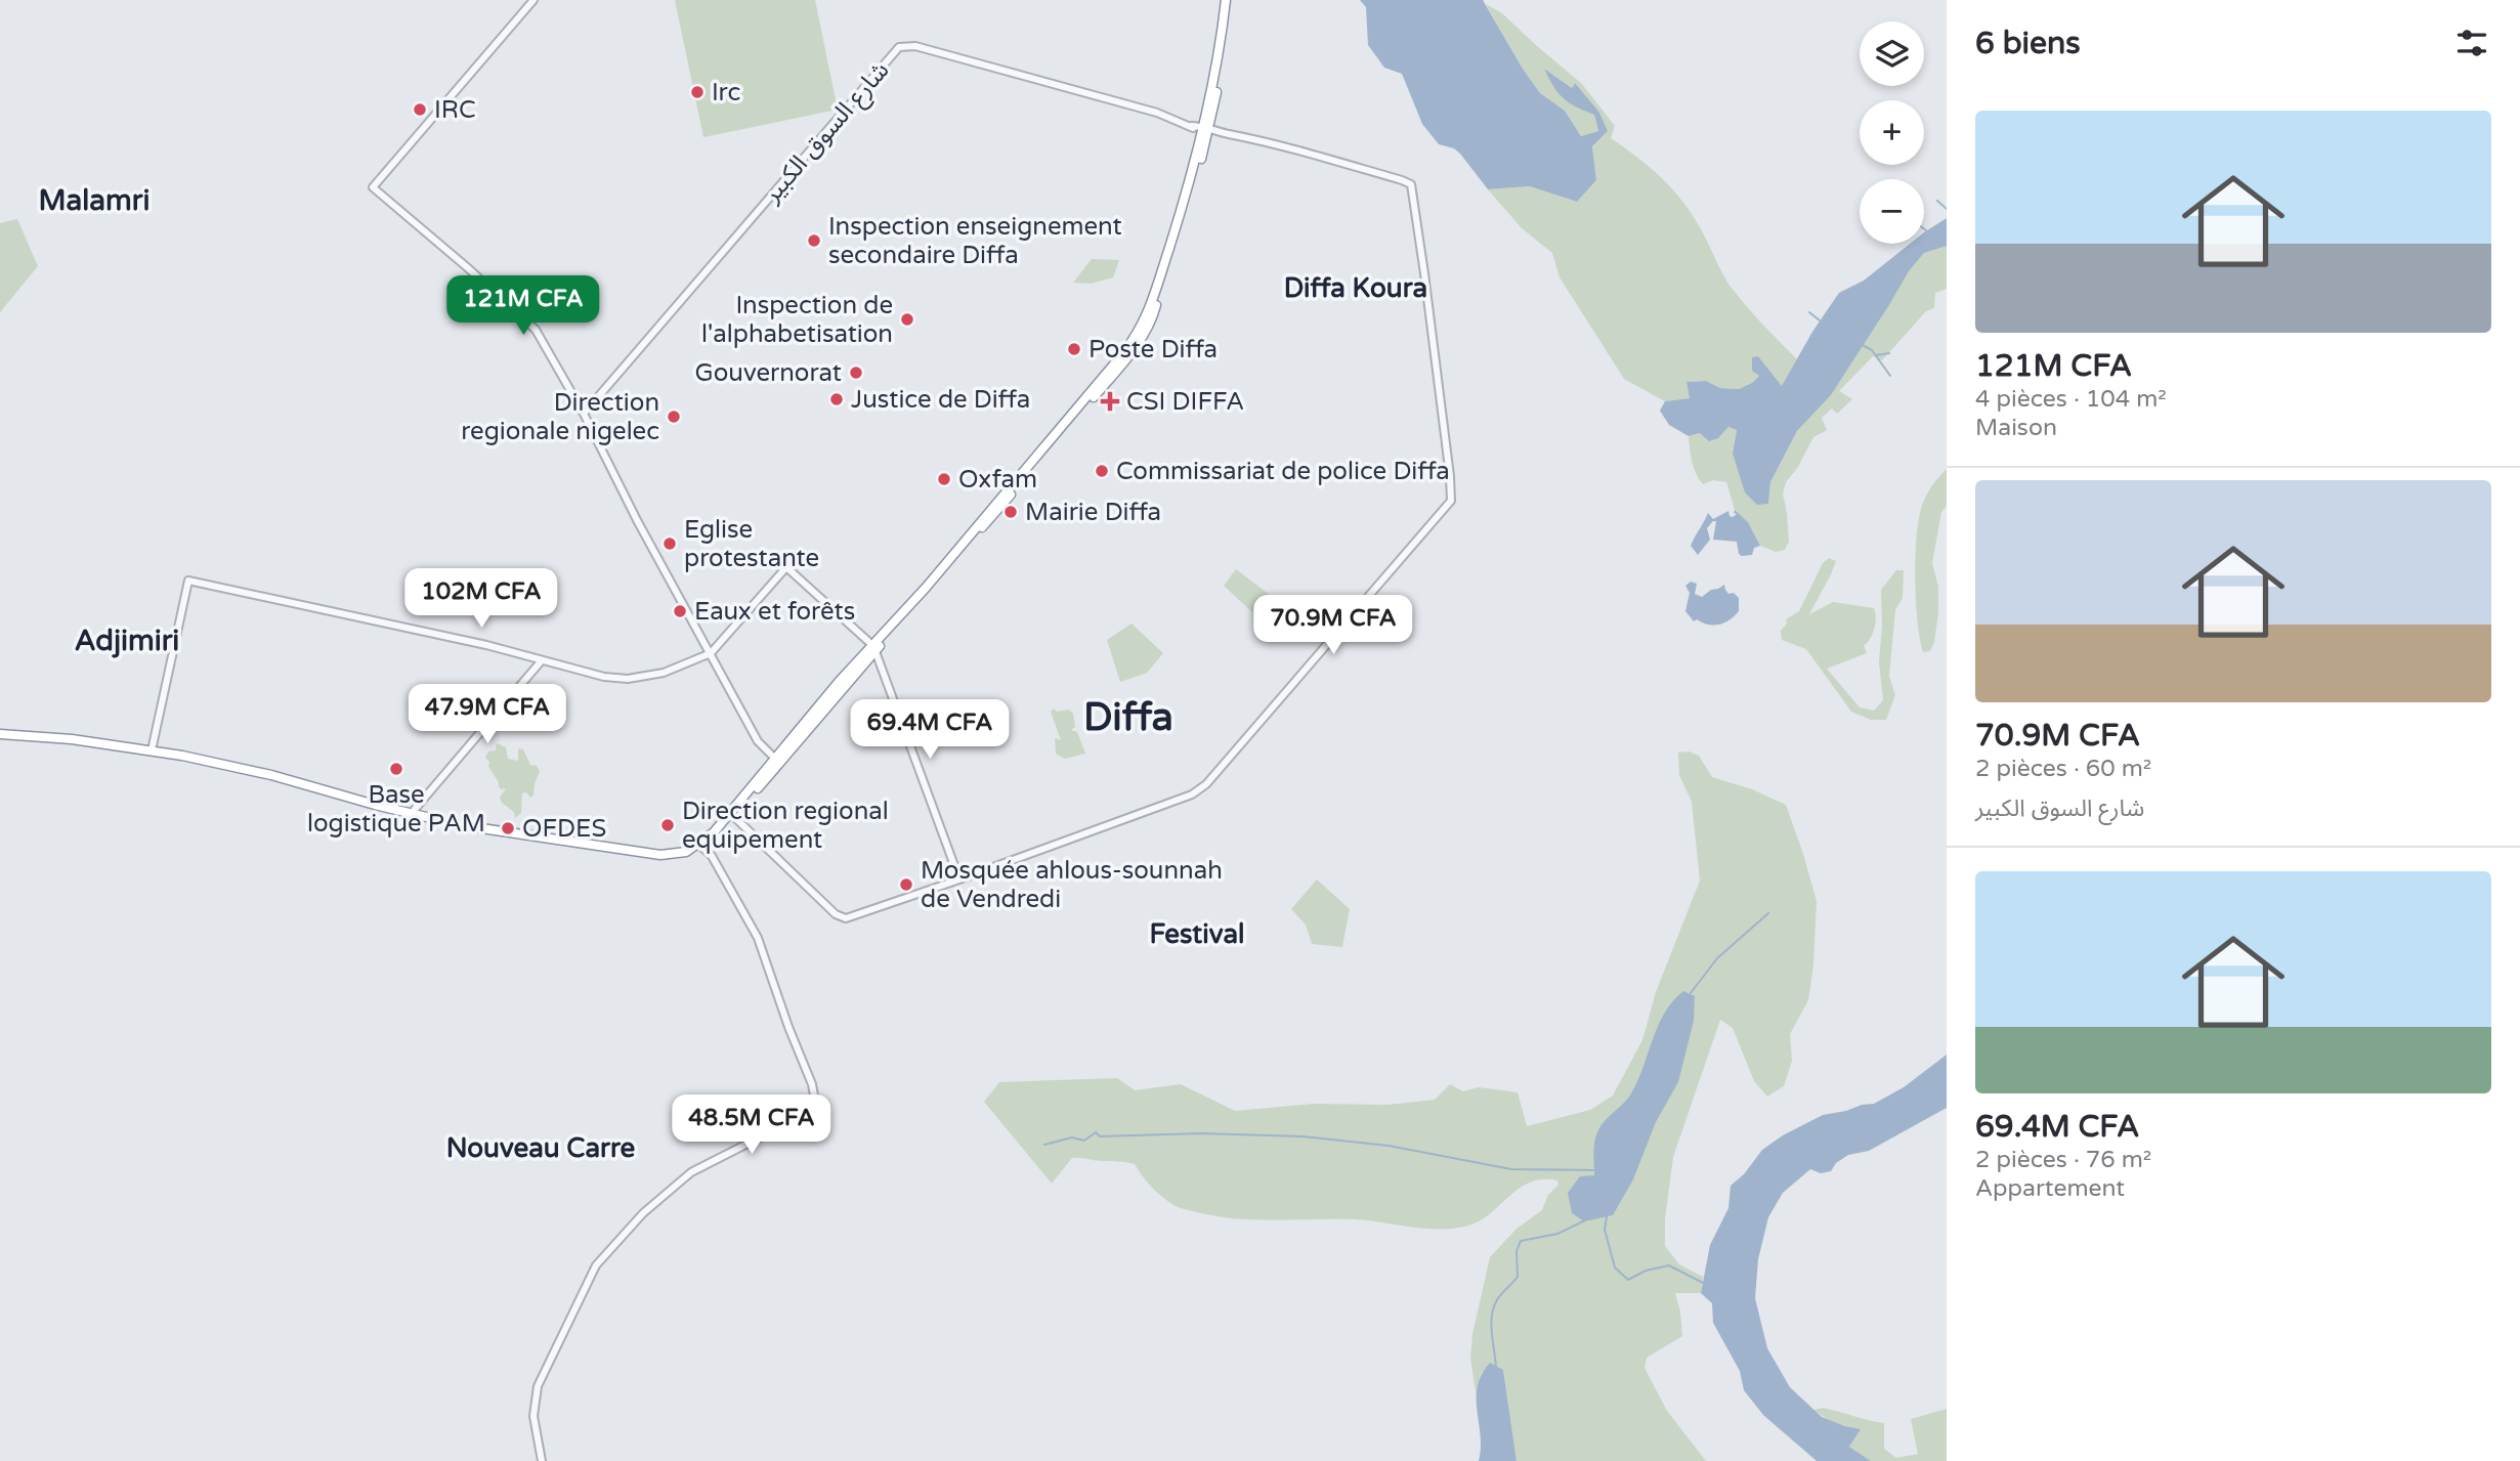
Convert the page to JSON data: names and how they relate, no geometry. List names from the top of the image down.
{
  "streets": {
    "street": ["شارع السوق الكبير"]
  },
  "districts": [
    "Malamri",
    "Diffa Koura",
    "Adjimiri",
    "Diffa",
    "Festival",
    "Nouveau Carre"
  ],
  "places": {
    "other": [
      "Irc",
      "IRC",
      "Inspection enseignement secondaire Diffa",
      "Inspection de l'alphabetisation",
      "Poste Diffa",
      "Gouvernorat",
      "Justice de Diffa",
      "Direction regionale nigelec",
      "Commissariat de police Diffa",
      "Oxfam",
      "Mairie Diffa",
      "Eglise protestante",
      "Eaux et forêts",
      "Base logistique PAM",
      "Direction regional equipement",
      "OFDES",
      "Mosquée ahlous-sounnah de Vendredi"
    ],
    "health": ["CSI DIFFA"]
  },
  "page": {
    "heading": "6 biens",
    "map_buttons": ["+", "−"],
    "list": [
      {
        "name": "121M CFA",
        "note": "4 pièces · 104 m² · Maison"
      },
      {
        "name": "70.9M CFA",
        "note": "2 pièces · 60 m² · شارع السوق الكبير"
      },
      {
        "name": "69.4M CFA",
        "note": "2 pièces · 76 m² · Appartement"
      }
    ],
    "price": [
      "121M CFA",
      "102M CFA",
      "70.9M CFA",
      "47.9M CFA",
      "69.4M CFA",
      "48.5M CFA"
    ]
  }
}
